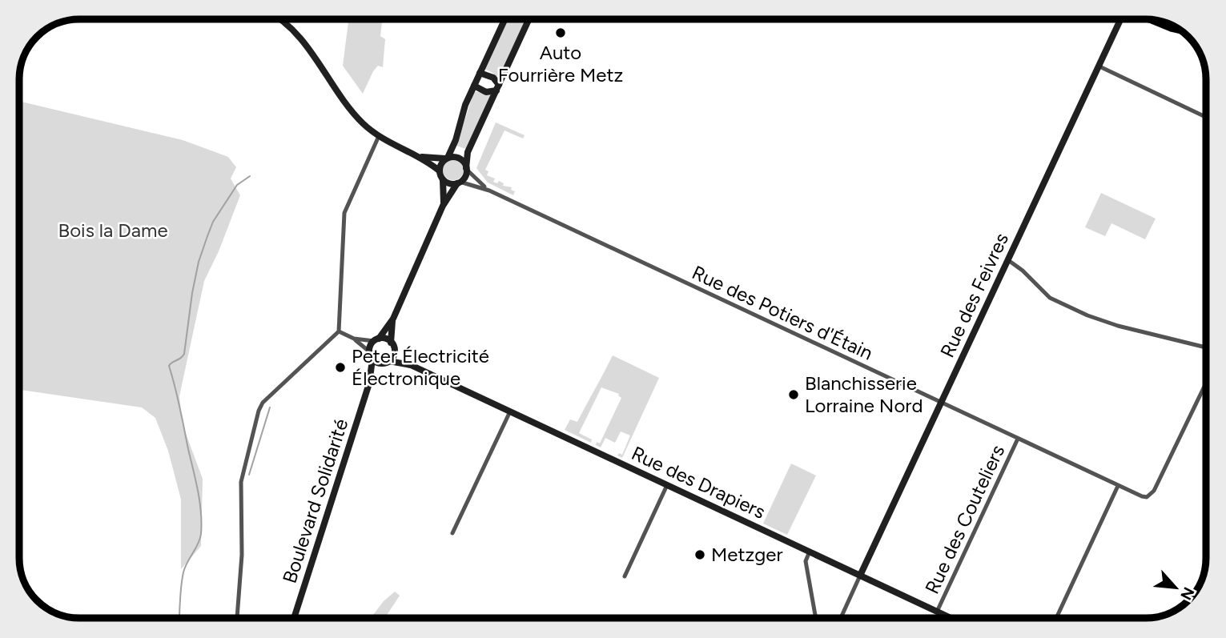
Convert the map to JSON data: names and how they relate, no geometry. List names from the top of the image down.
{
  "streets": {
    "street": [
      "Rue des Feivres",
      "Rue des Potiers d'Étain",
      "Rue des Drapiers",
      "Boulevard Solidarité",
      "Rue des Couteliers"
    ]
  },
  "crossings": [
    ["Rue des Feivres", "Rue des Potiers d'Étain"],
    ["Rue des Feivres", "Rue des Drapiers"],
    ["Rue des Potiers d'Étain", "Rue des Couteliers"],
    ["Rue des Drapiers", "Boulevard Solidarité"],
    ["Rue des Drapiers", "Rue des Couteliers"]
  ],
  "parks": ["Bois la Dame"],
  "places": [
    "Auto Fourrière Metz",
    "Peter Électricité Électronique",
    "Blanchisserie Lorraine Nord",
    "Metzger"
  ],
  "north": "bottom right"
}
